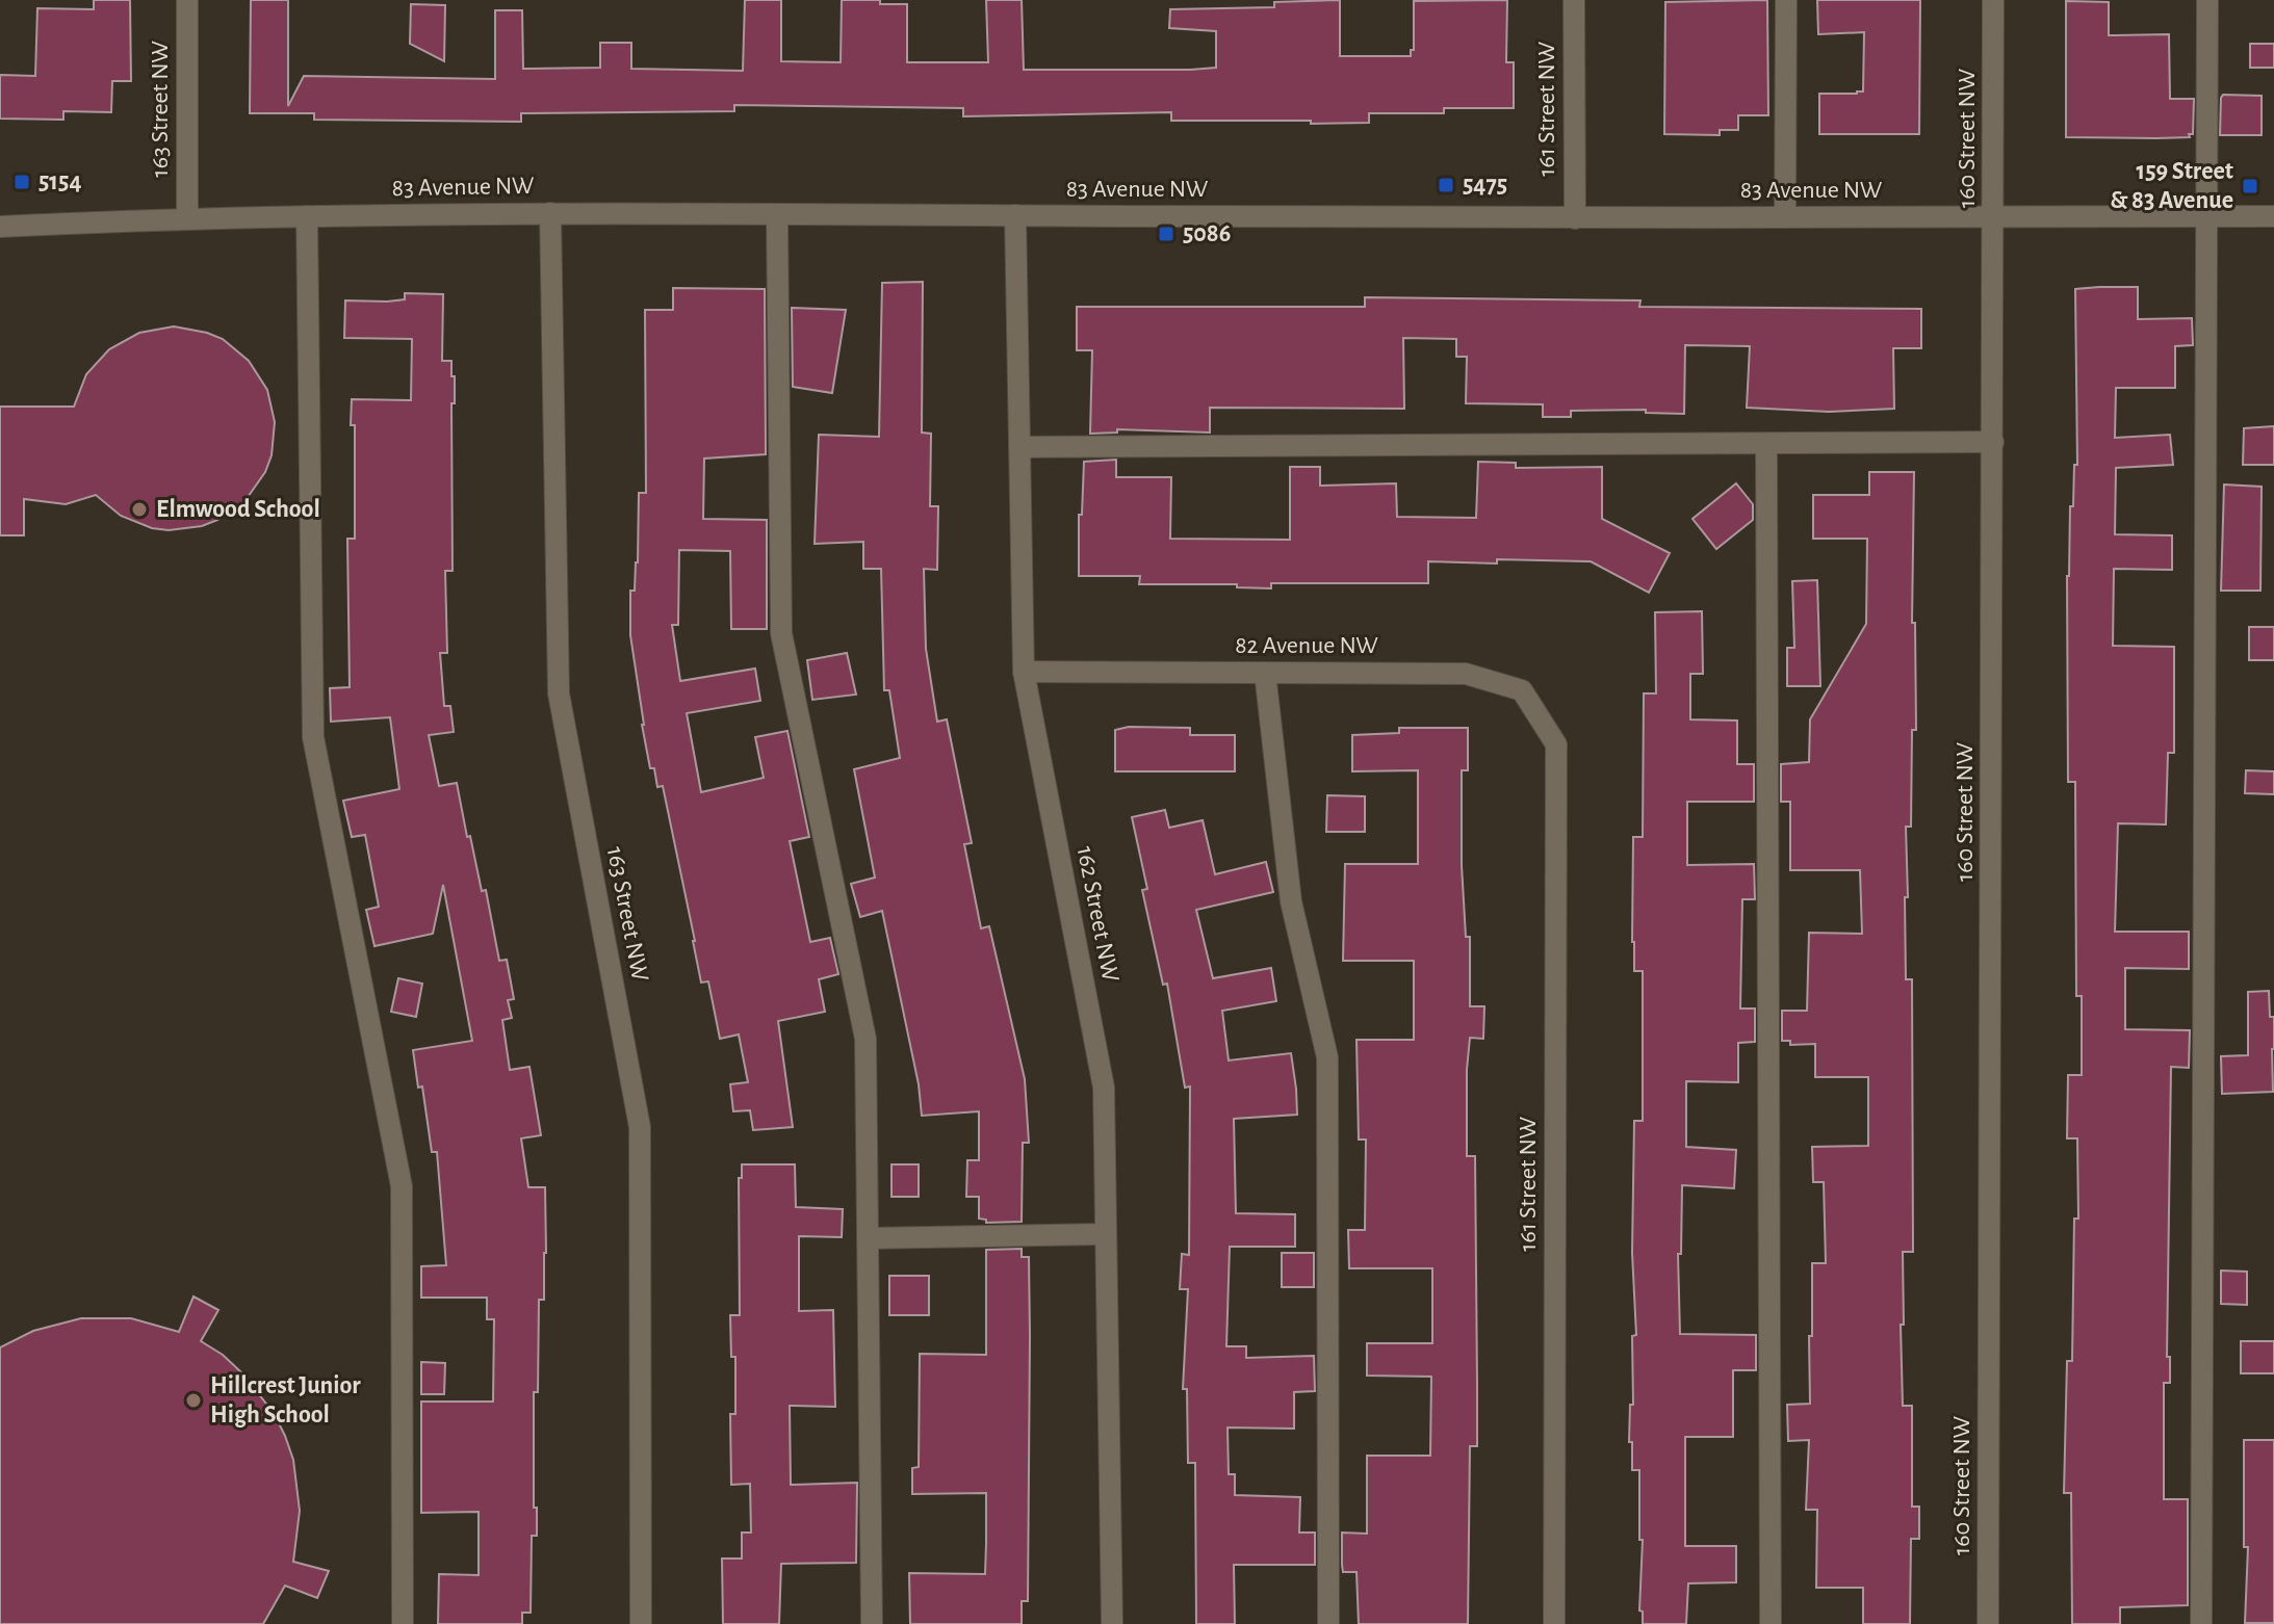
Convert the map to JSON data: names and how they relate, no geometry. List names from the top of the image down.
{
  "streets": {
    "street": [
      "163 Street NW",
      "161 Street NW",
      "160 Street NW",
      "83 Avenue NW",
      "82 Avenue NW",
      "162 Street NW"
    ]
  },
  "crossings": [
    ["163 Street NW", "83 Avenue NW"],
    ["161 Street NW", "83 Avenue NW"],
    ["161 Street NW", "82 Avenue NW"],
    ["160 Street NW", "83 Avenue NW"],
    ["83 Avenue NW", "162 Street NW"],
    ["82 Avenue NW", "162 Street NW"]
  ],
  "places": {
    "transit": [
      "5154",
      "5475",
      "159 Street & 83 Avenue",
      "5086"
    ],
    "other": ["Elmwood School", "Hillcrest Junior High School"]
  }
}
